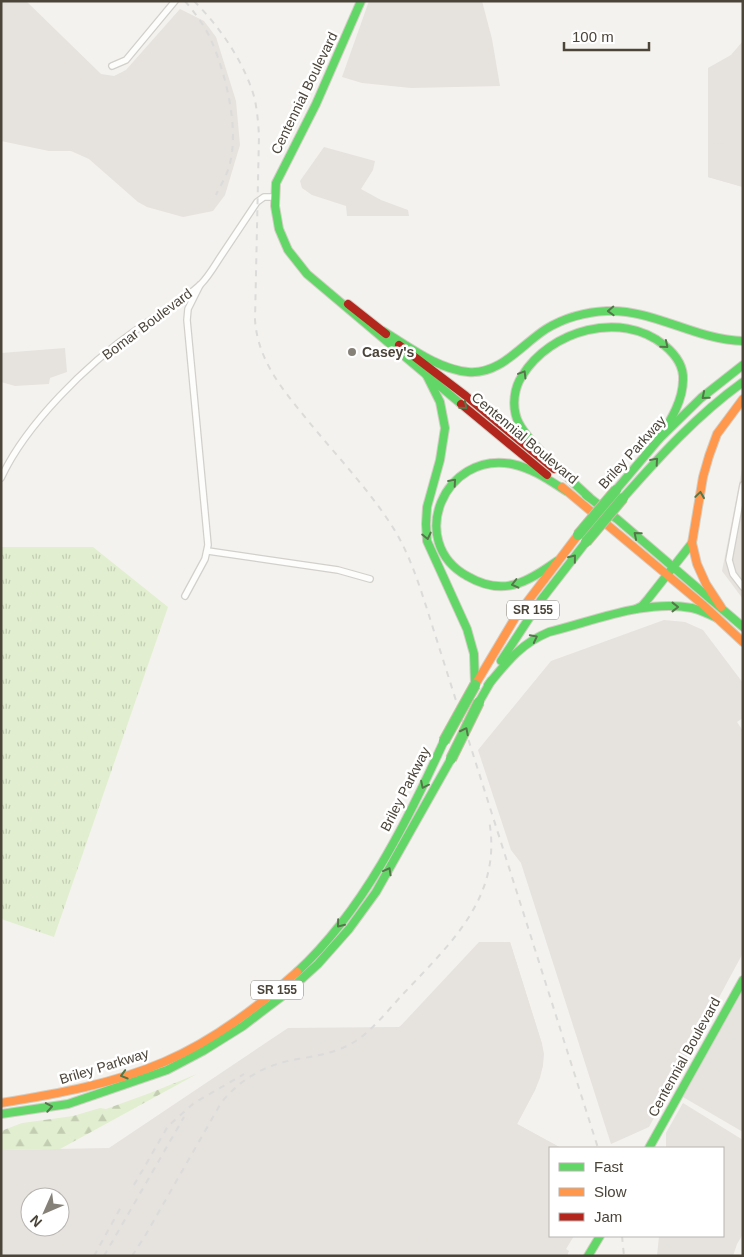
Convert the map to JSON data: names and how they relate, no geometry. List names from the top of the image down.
{
  "streets": {
    "main road": ["Centennial Boulevard", "Briley Parkway", "SR 155"],
    "street": ["Bomar Boulevard"]
  },
  "crossings": [
    ["Centennial Boulevard", "Bomar Boulevard"]
  ],
  "places": ["Casey's"],
  "legend": ["Fast", "Slow", "Jam"],
  "scale_bar": "100 m",
  "north": "bottom left"
}
